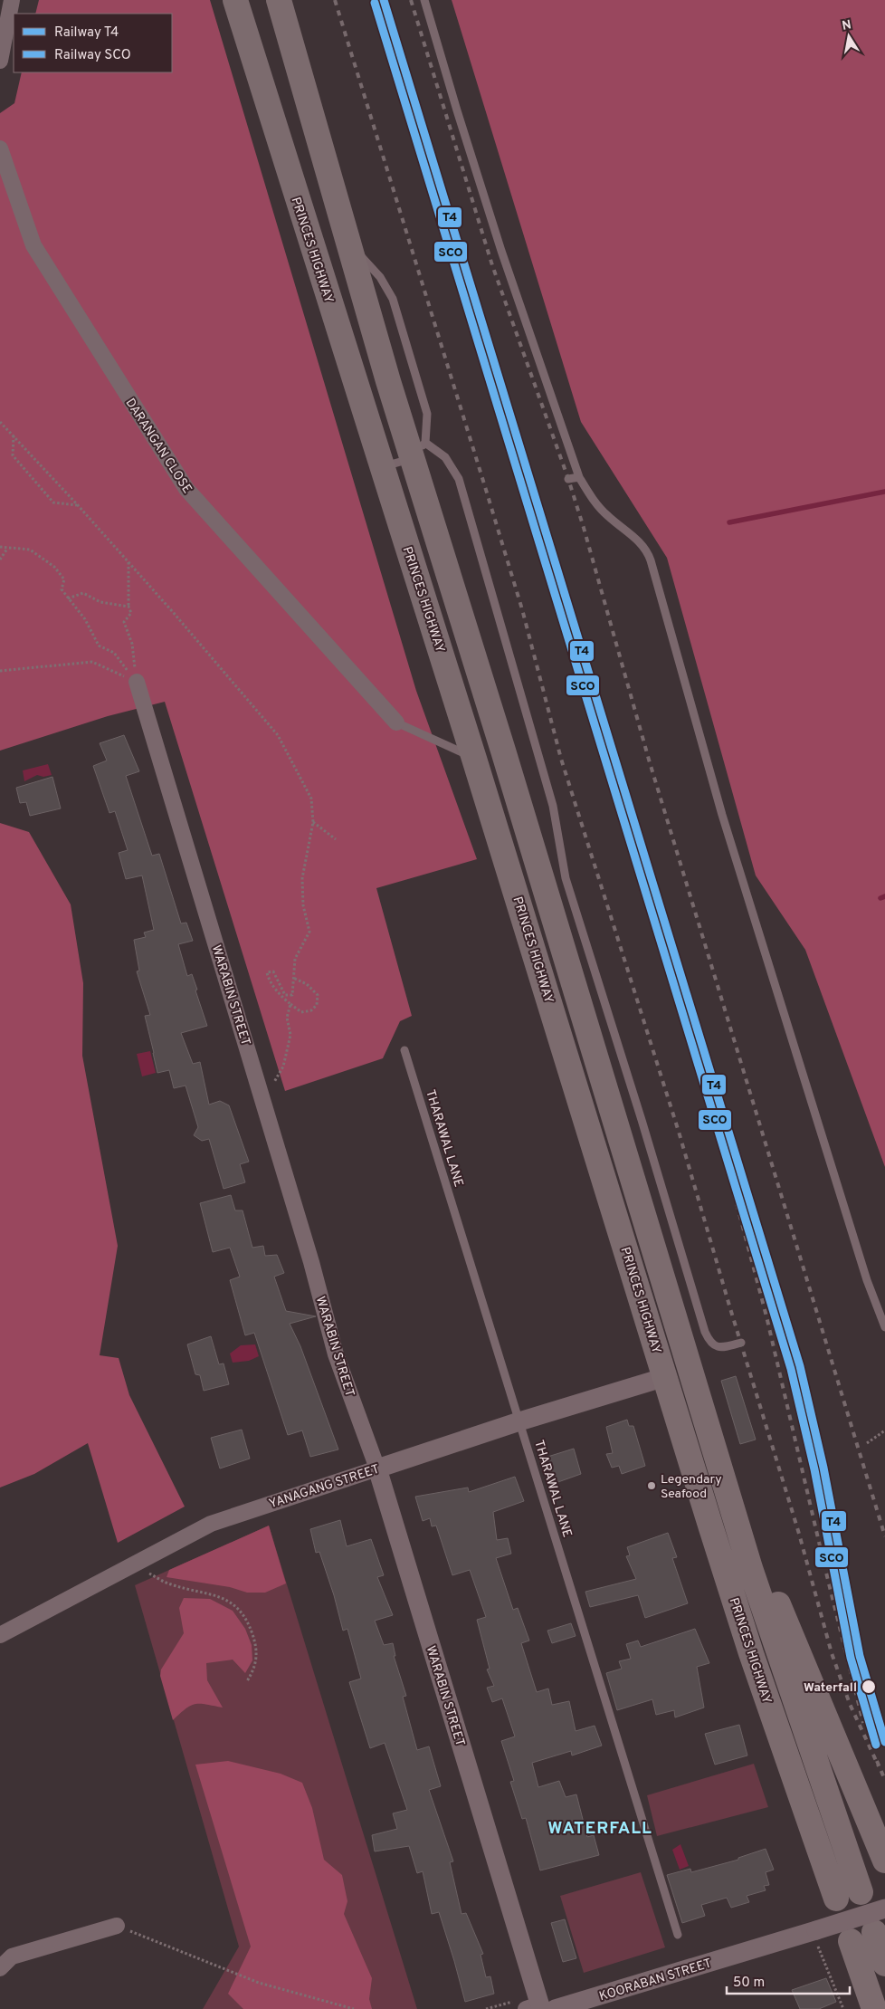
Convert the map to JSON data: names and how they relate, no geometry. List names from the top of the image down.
{
  "streets": {
    "highway": ["PRINCES HIGHWAY"],
    "street": [
      "DARANGAN CLOSE",
      "WARABIN STREET",
      "YANAGANG STREET",
      "KOORABAN STREET"
    ],
    "lane": ["THARAWAL LANE"]
  },
  "crossings": [
    ["PRINCES HIGHWAY", "YANAGANG STREET"],
    ["WARABIN STREET", "YANAGANG STREET"],
    ["WARABIN STREET", "KOORABAN STREET"],
    ["THARAWAL LANE", "YANAGANG STREET"]
  ],
  "districts": ["WATERFALL"],
  "places": ["Legendary Seafood", "Waterfall"],
  "lines": ["rail line T4", "rail line SCO"],
  "legend": ["Railway T4", "Railway SCO"],
  "scale_bar": "50 m",
  "north": "top"
}
